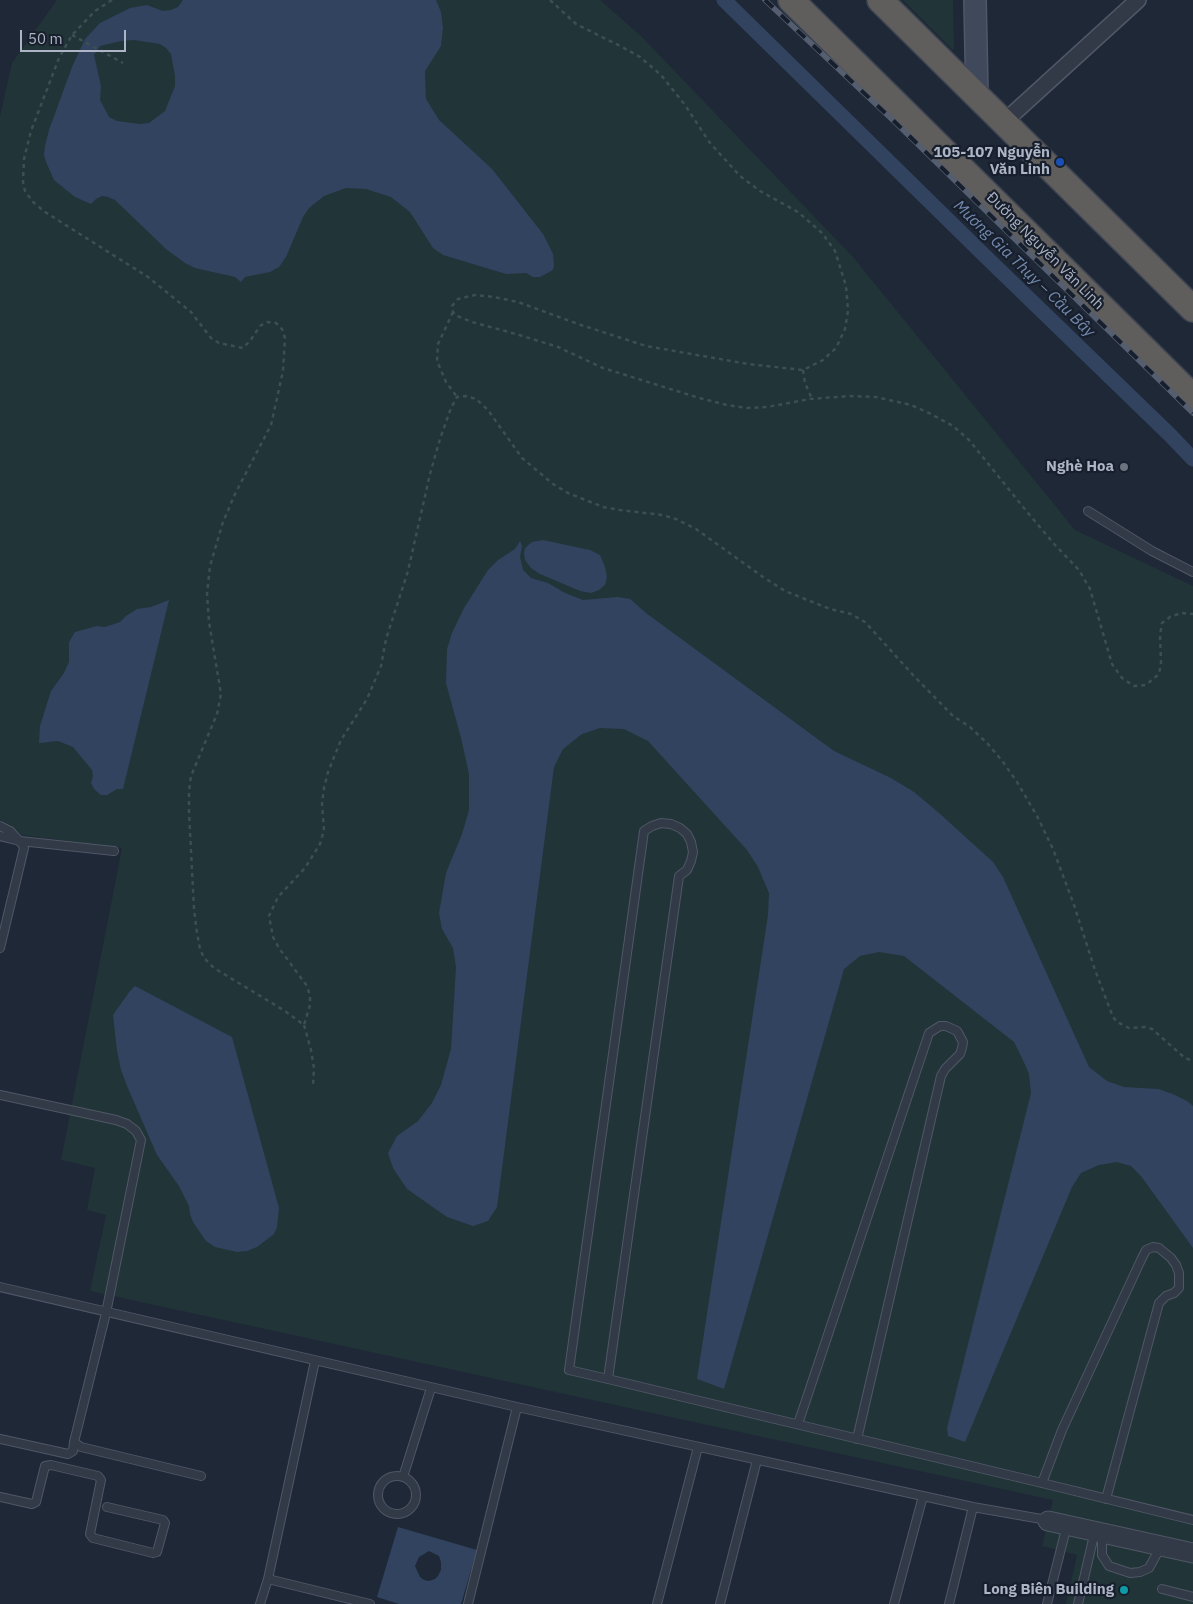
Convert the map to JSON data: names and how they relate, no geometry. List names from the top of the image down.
{
  "streets": {
    "highway": ["Đường Nguyễn Văn Linh"]
  },
  "water": ["Mương Gia Thụy – Cầu Bây"],
  "places": ["105-107 Nguyễn Văn Linh", "Nghè Hoa", "Long Biên Building"],
  "scale_bar": "50 m"
}
